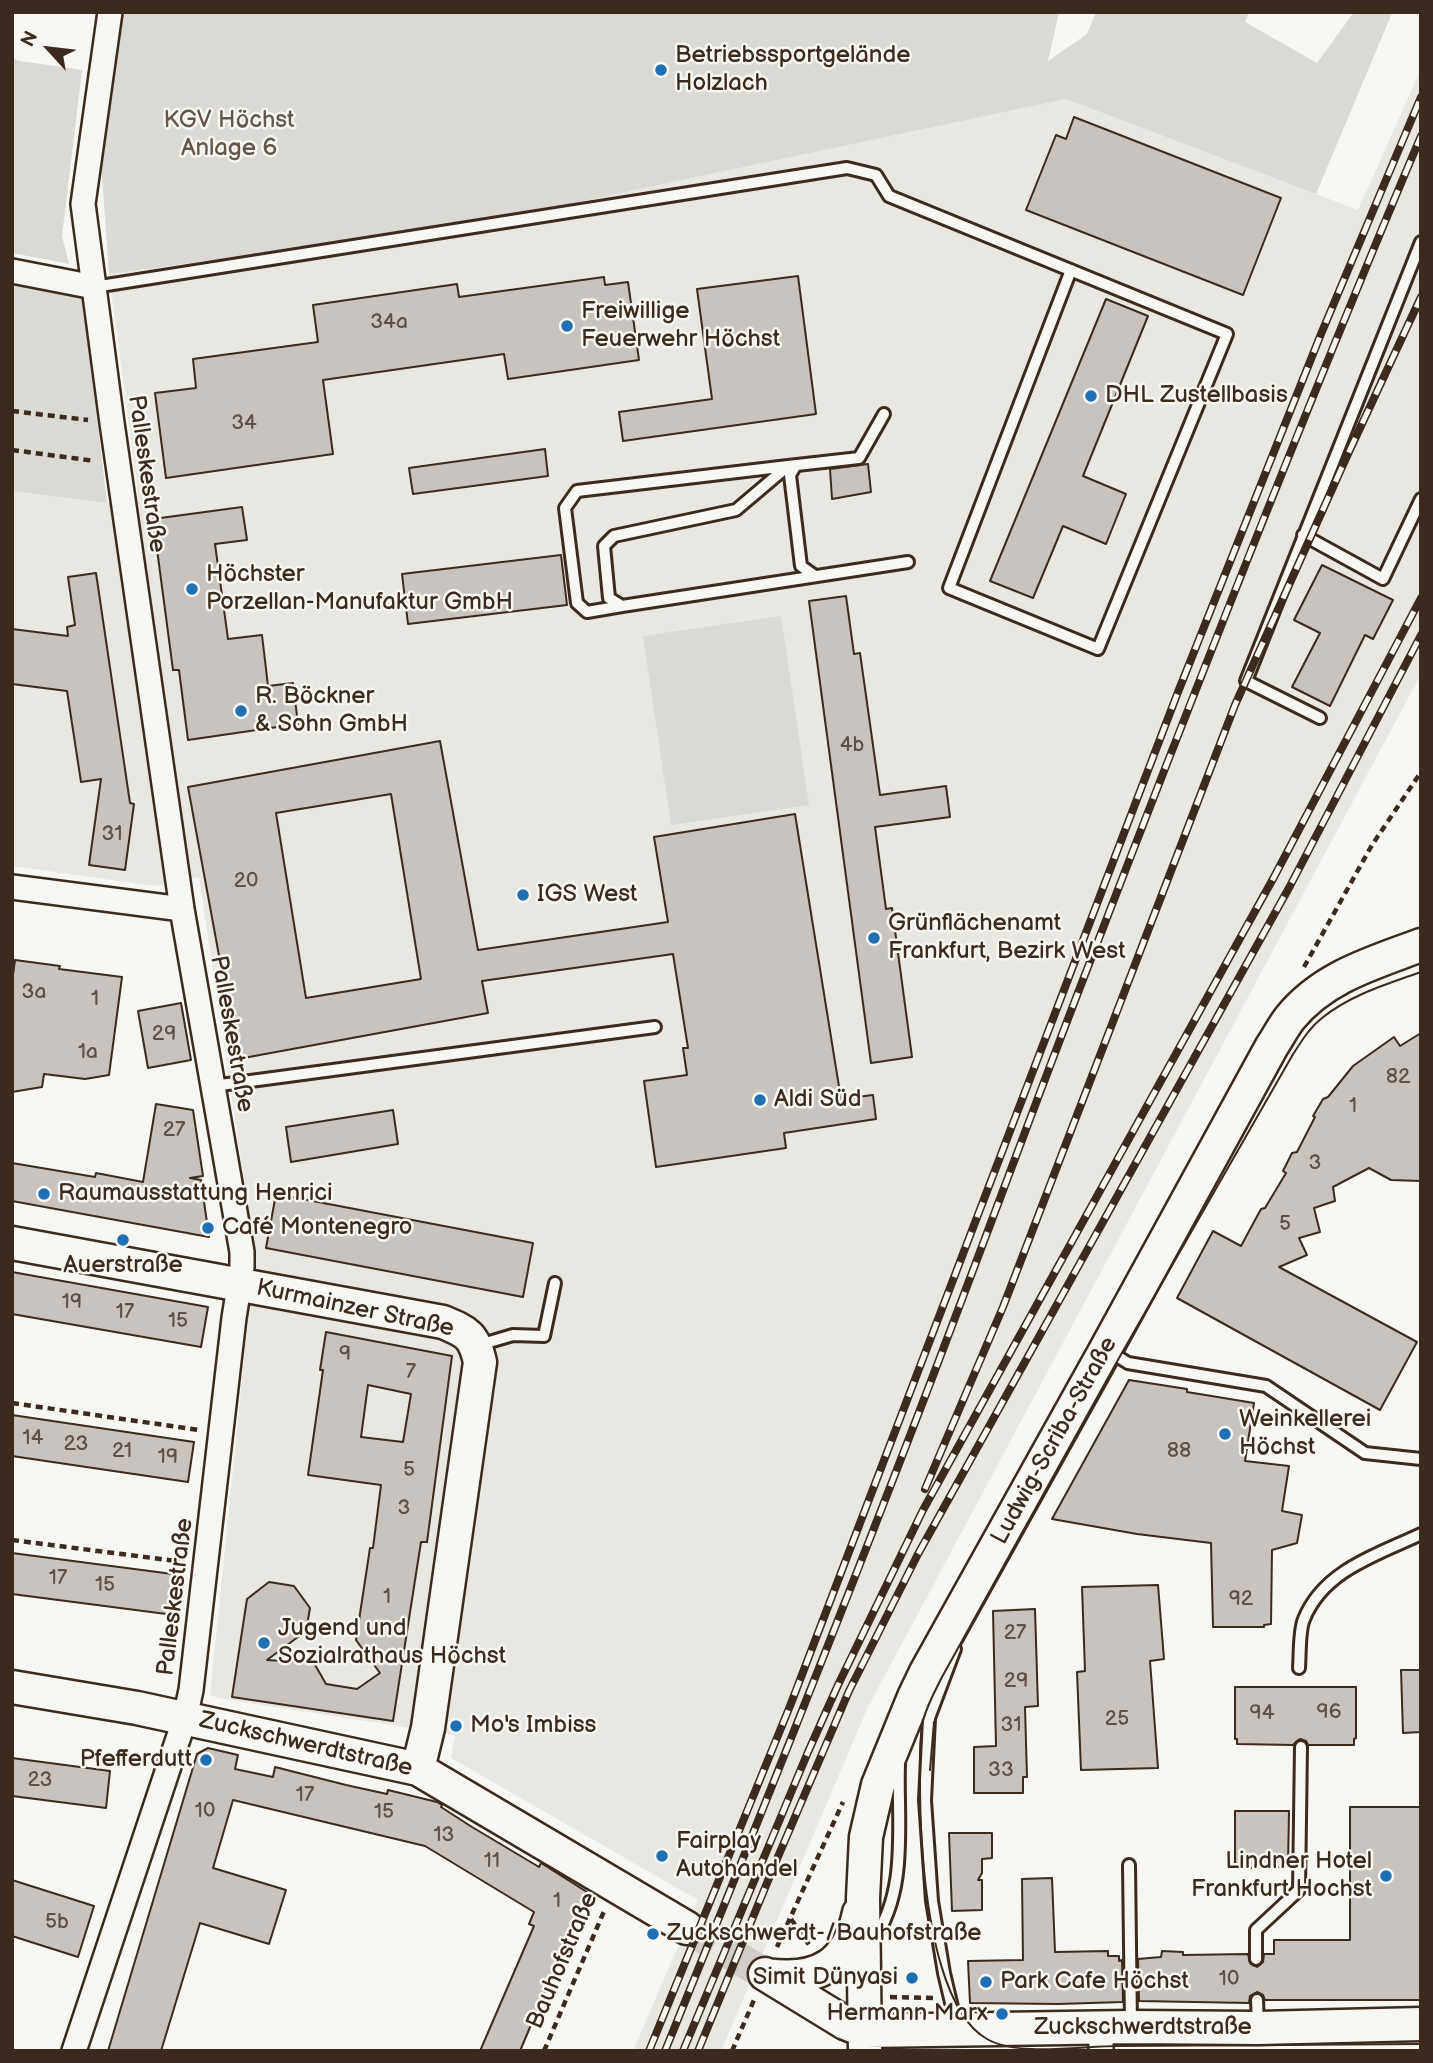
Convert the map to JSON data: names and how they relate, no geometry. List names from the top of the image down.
{
  "streets": {
    "main road": ["Kurmainzer Straße", "Ludwig-Scriba-Straße", "Zuckschwerdtstraße"],
    "street": ["Palleskestraße"],
    "path": ["Bauhofstraße"]
  },
  "crossings": [
    ["Palleskestraße", "Kurmainzer Straße"],
    ["Palleskestraße", "Zuckschwerdtstraße"],
    ["Kurmainzer Straße", "Zuckschwerdtstraße"],
    ["Ludwig-Scriba-Straße", "Zuckschwerdtstraße"],
    ["Zuckschwerdtstraße", "Bauhofstraße"]
  ],
  "parks": ["KGV Höchst Anlage 6"],
  "places": [
    "Betriebssportgelände Holzlach",
    "Freiwillige Feuerwehr Höchst",
    "DHL Zustellbasis",
    "Höchster Porzellan-Manufaktur GmbH",
    "R. Böckner & Sohn GmbH",
    "IGS West",
    "Grünflächenamt Frankfurt, Bezirk West",
    "Aldi Süd",
    "Raumausstattung Henrici",
    "Café Montenegro",
    "Auerstraße",
    "Weinkellerei Höchst",
    "Jugend und Sozialrathaus Höchst",
    "Mo's Imbiss",
    "Pfefferdutt",
    "Fairplay Autohandel",
    "Lindner Hotel Frankfurt Hochst",
    "Zuckschwerdt-/Bauhofstraße",
    "Simit Dünyasi",
    "Park Cafe Höchst",
    "Hermann Marx"
  ],
  "house_numbers": [
    "34a",
    "34",
    "4b",
    "31",
    "20",
    "3a",
    "1",
    "29",
    "1a",
    "82",
    "1",
    "27",
    "3",
    "5",
    "19",
    "17",
    "15",
    "9",
    "7",
    "14",
    "23",
    "21",
    "88",
    "19",
    "5",
    "3",
    "17",
    "15",
    "1",
    "92",
    "27",
    "29",
    "96",
    "94",
    "25",
    "31",
    "33",
    "23",
    "17",
    "10",
    "15",
    "13",
    "11",
    "1",
    "5b",
    "10"
  ],
  "north": "top left"
}
